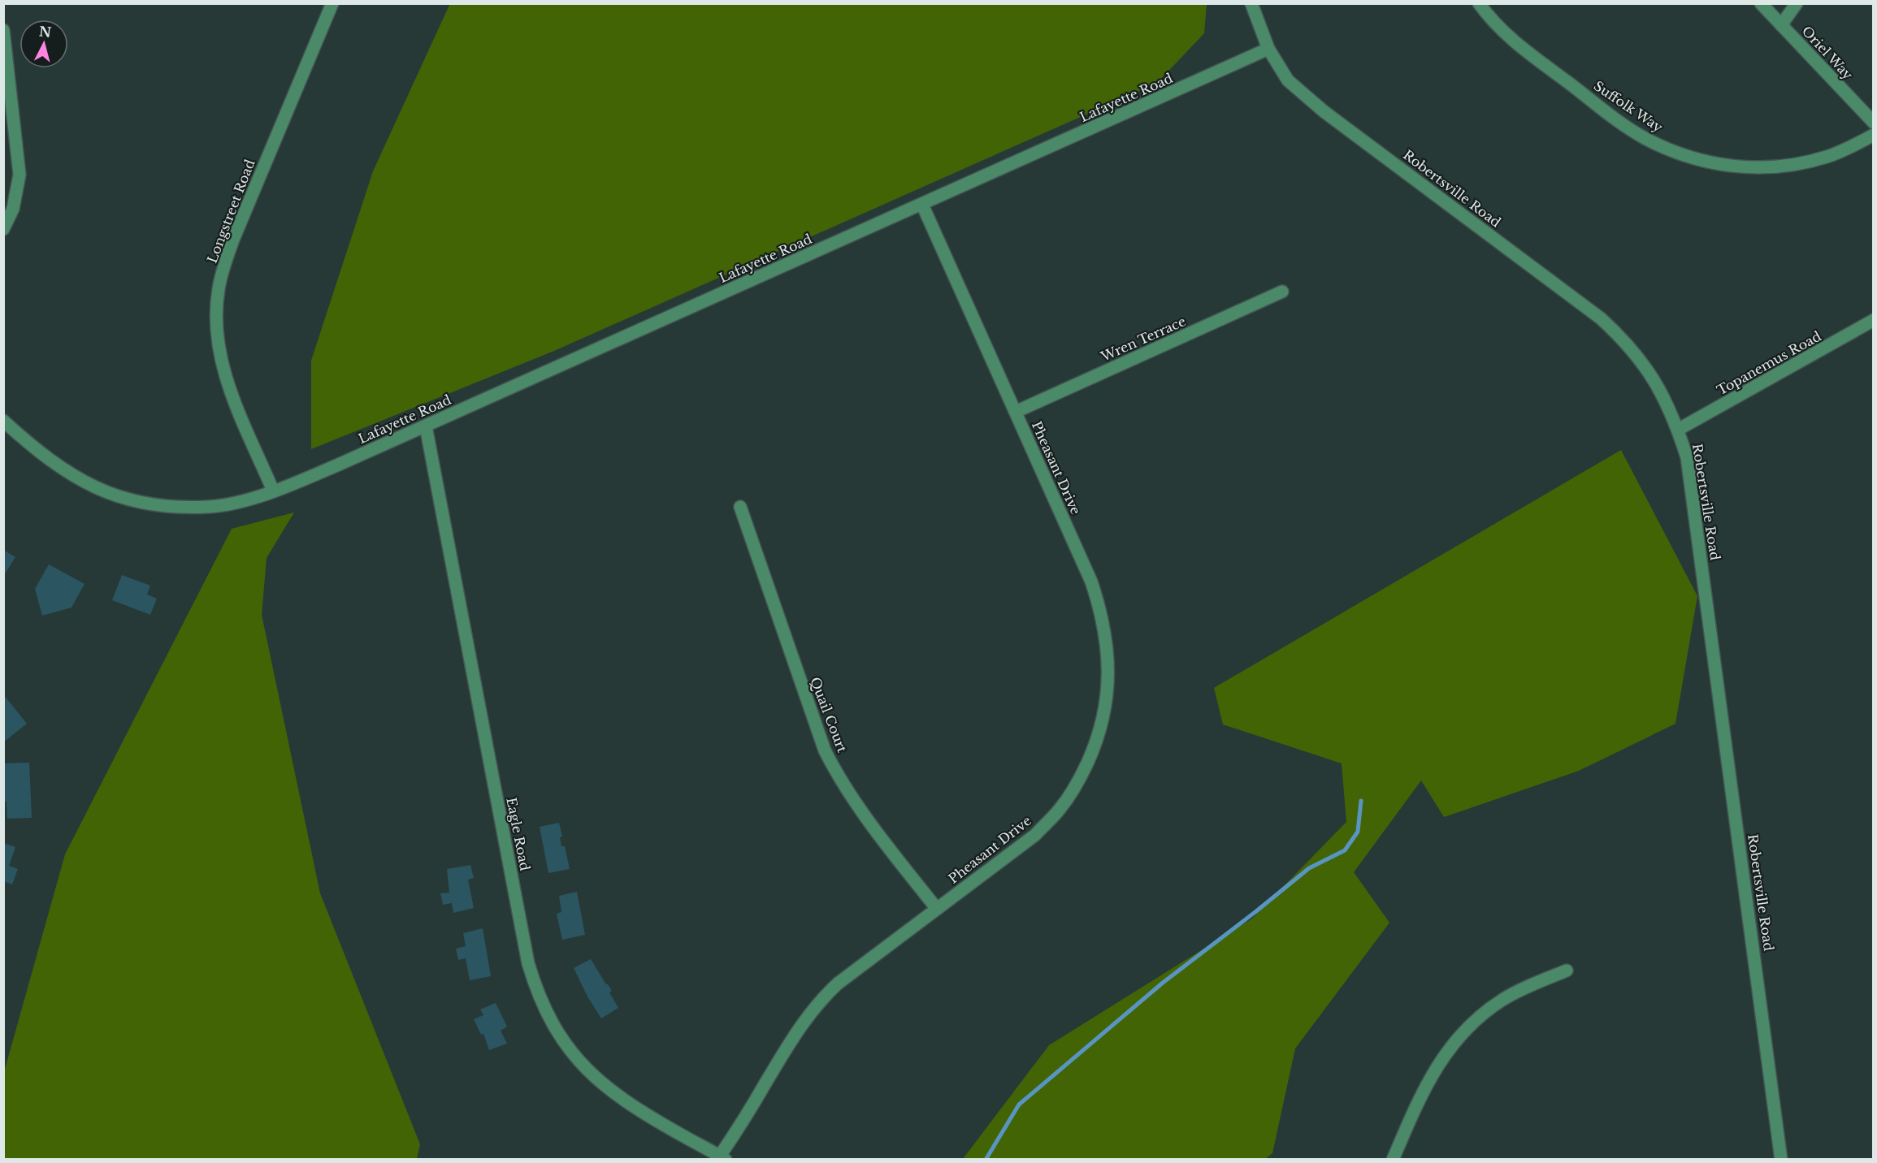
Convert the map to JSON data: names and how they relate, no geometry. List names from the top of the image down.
{
  "streets": {
    "street": [
      "Oriel Way",
      "Lafayette Road",
      "Suffolk Way",
      "Robertsville Road",
      "Longstreet Road",
      "Wren Terrace",
      "Topanemus Road",
      "Pheasant Drive",
      "Quail Court",
      "Eagle Road"
    ]
  },
  "crossings": [
    ["Lafayette Road", "Robertsville Road"],
    ["Lafayette Road", "Longstreet Road"],
    ["Lafayette Road", "Pheasant Drive"],
    ["Lafayette Road", "Eagle Road"],
    ["Robertsville Road", "Topanemus Road"],
    ["Wren Terrace", "Pheasant Drive"],
    ["Pheasant Drive", "Quail Court"],
    ["Pheasant Drive", "Eagle Road"]
  ],
  "north": "top"
}
